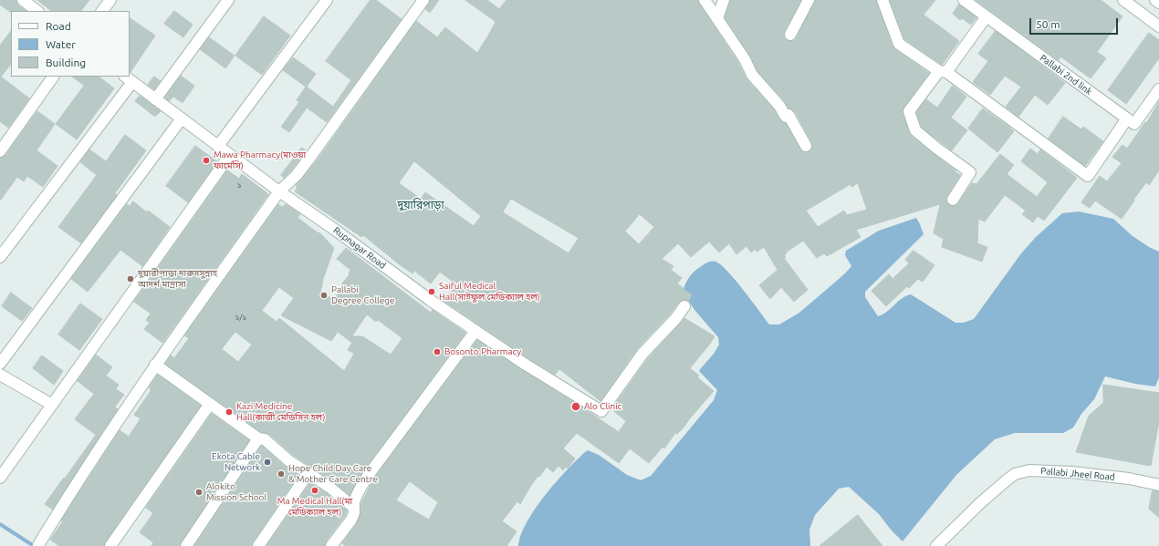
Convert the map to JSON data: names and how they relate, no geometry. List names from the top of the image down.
{
  "streets": {
    "street": ["Pallabi 2nd link", "Rupnagar Road", "Pallabi Jheel Road"]
  },
  "districts": ["দুয়ারিপাড়া"],
  "places": [
    "Mawa Pharmacy(মাওয়া ফার্মেসি)",
    "দুয়ারীপাড়া দারুসসুন্নাহ আদর্শ মাদ্রাসা",
    "Saiful Medical Hall(সাইফুল মেডিক্যাল হল)",
    "Pallabi Degree College",
    "Bosonto Pharmacy",
    "Alo Clinic",
    "Kazi Medicine Hall(কাজী মেডিসিন হল)",
    "Ekota Cable Network",
    "Hope Child Day Care & Mother Care Centre",
    "Ma Medical Hall(মা মেডিক্যাল হল)",
    "Alokito Mission School"
  ],
  "house_numbers": ["১", "১/১"],
  "legend": ["Road", "Water", "Building"],
  "scale_bar": "50 m"
}
